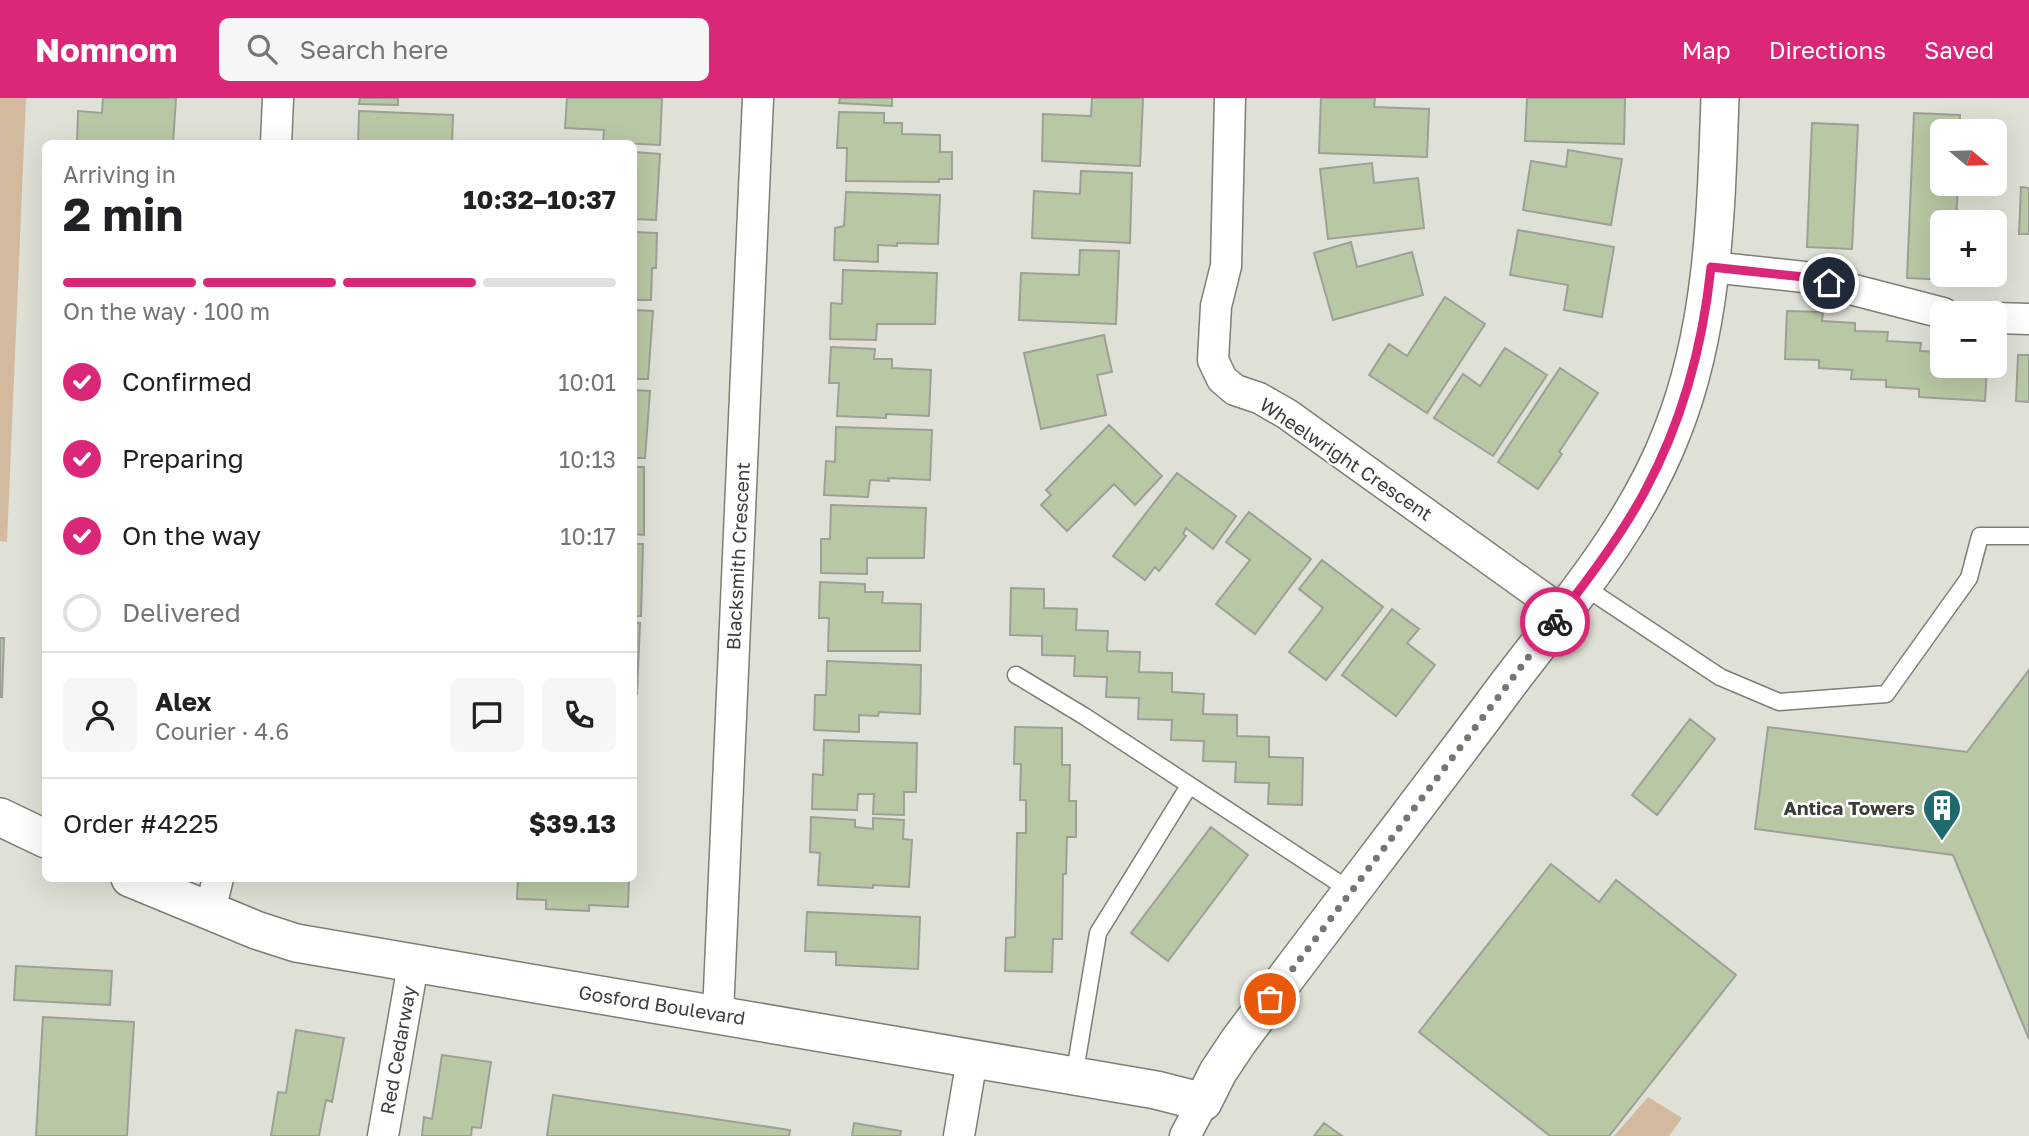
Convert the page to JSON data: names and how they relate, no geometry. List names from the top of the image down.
{
  "streets": {
    "street": [
      "Wheelwright Crescent",
      "Blacksmith Crescent",
      "Gosford Boulevard",
      "Red Cedarway"
    ]
  },
  "crossings": [
    ["Blacksmith Crescent", "Gosford Boulevard"],
    ["Gosford Boulevard", "Red Cedarway"]
  ],
  "places": {
    "building": ["Antica Towers"]
  },
  "north": "right",
  "page": {
    "header": "Nomnom",
    "search": "Search here",
    "nav": ["Map", "Directions", "Saved"],
    "map_buttons": ["+", "−"],
    "heading": ["2 min", "Arriving in", "10:32–10:37"],
    "panel": [
      "Alex",
      "Courier · 4.6",
      "Order #4225",
      "$39.13"
    ],
    "bar": "On the way · 100 m",
    "list": [
      ["Confirmed", "10:01"],
      ["Preparing", "10:13"],
      ["On the way", "10:17"],
      "Delivered"
    ]
  }
}
